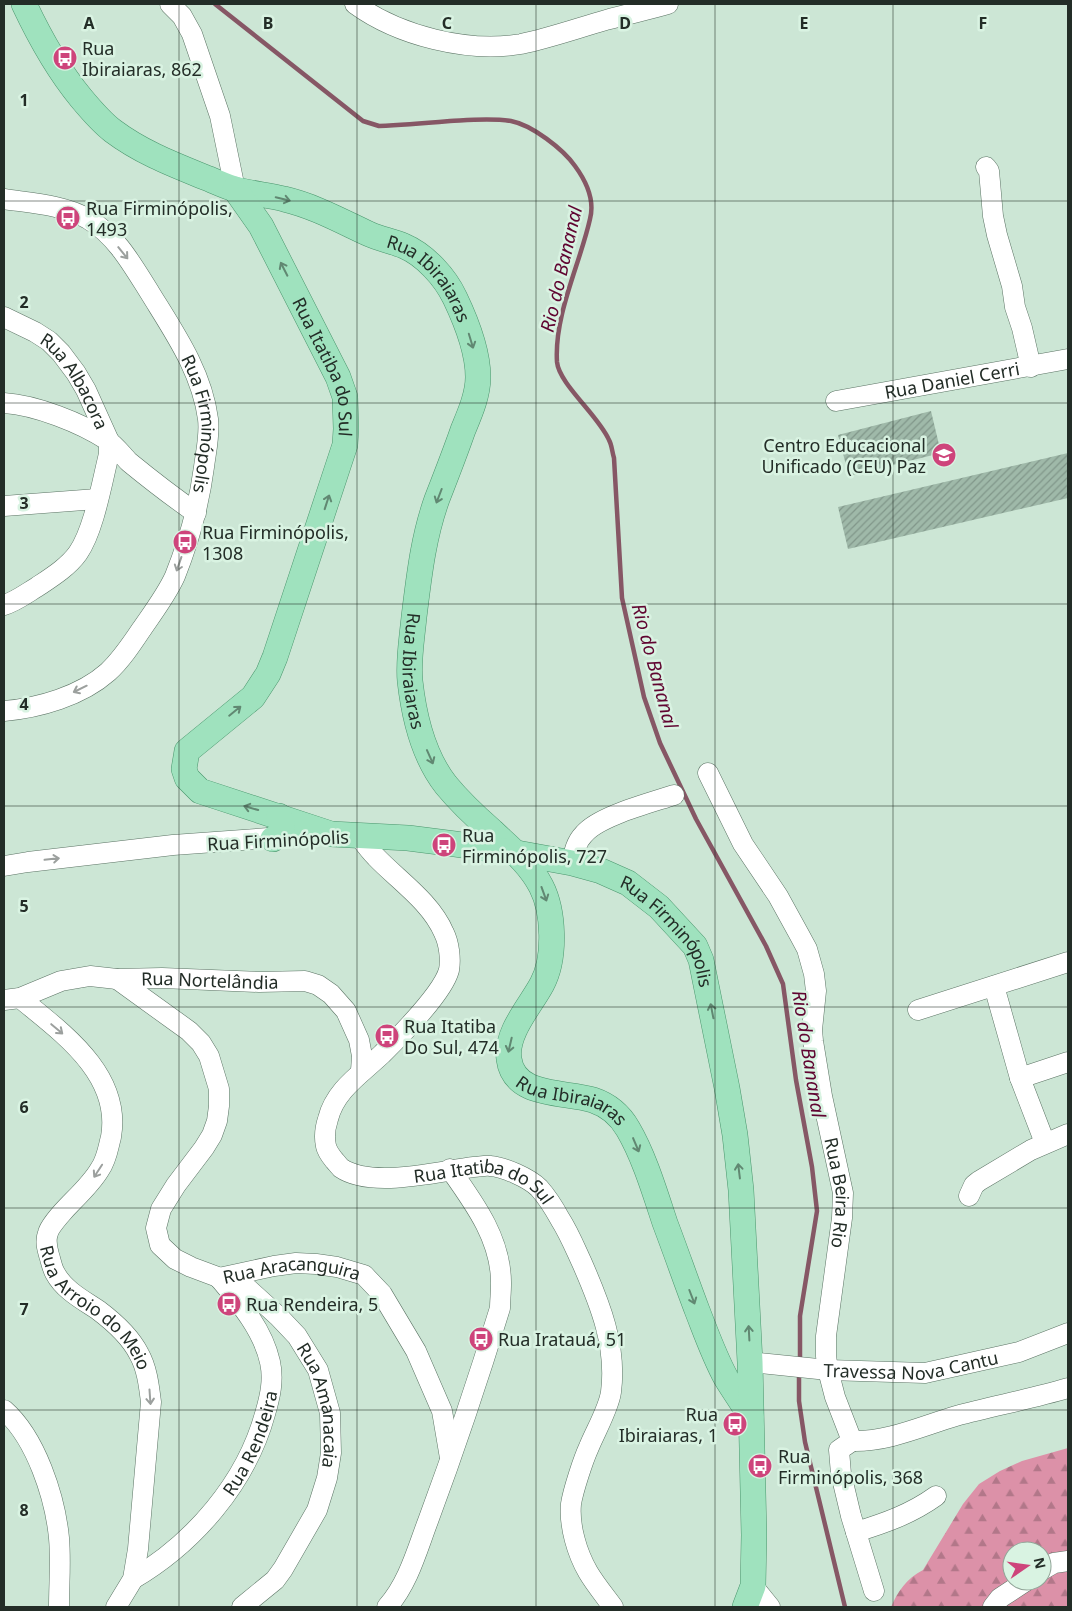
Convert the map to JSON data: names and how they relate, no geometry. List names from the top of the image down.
{
  "streets": {
    "main road": ["Rua Ibiraiaras", "Rua Itatiba do Sul", "Rua Firminópolis"],
    "street": [
      "Rua Daniel Cerri",
      "Rua Albacora",
      "Rua Nortelândia",
      "Rua Beira Rio",
      "Rua Aracanguira",
      "Rua Arroio do Meio",
      "Travessa Nova Cantu",
      "Rua Amanacaia",
      "Rua Rendeira"
    ]
  },
  "crossings": [
    ["Rua Ibiraiaras", "Rua Itatiba do Sul"],
    ["Rua Ibiraiaras", "Rua Firminópolis"],
    ["Rua Itatiba do Sul", "Rua Firminópolis"],
    ["Rua Itatiba do Sul", "Rua Nortelândia"],
    ["Rua Firminópolis", "Travessa Nova Cantu"],
    ["Rua Nortelândia", "Rua Aracanguira"],
    ["Rua Nortelândia", "Rua Arroio do Meio"],
    ["Rua Beira Rio", "Travessa Nova Cantu"],
    ["Rua Aracanguira", "Rua Amanacaia"],
    ["Rua Aracanguira", "Rua Rendeira"],
    ["Rua Arroio do Meio", "Rua Rendeira"],
    ["Rua Amanacaia", "Rua Rendeira"]
  ],
  "one_way": ["Rua Ibiraiaras", "Rua Arroio do Meio"],
  "water": ["Rio do Bananal"],
  "places": {
    "bus stop": [
      "Rua Ibiraiaras, 862",
      "Rua Firminópolis, 1493",
      "Rua Firminópolis, 1308",
      "Rua Firminópolis, 727",
      "Rua Itatiba Do Sul, 474",
      "Rua Rendeira, 5",
      "Rua Iratauá, 51",
      "Rua Ibiraiaras, 1",
      "Rua Firminópolis, 368"
    ],
    "school or university": ["Centro Educacional Unificado (CEU) Paz"]
  },
  "north": "right",
  "grid": {
    "columns": [
      "A",
      "B",
      "C",
      "D",
      "E",
      "F"
    ],
    "rows": [
      "1",
      "2",
      "3",
      "4",
      "5",
      "6",
      "7",
      "8"
    ]
  }
}
